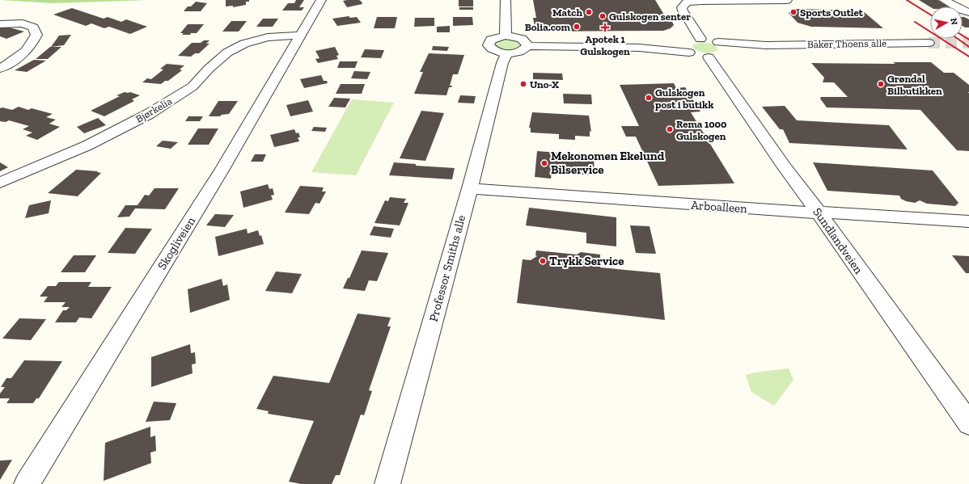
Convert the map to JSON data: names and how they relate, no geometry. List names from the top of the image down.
{
  "streets": {
    "street": [
      "Baker Thoens alle",
      "Bjørkelia",
      "Arboalleen",
      "Sundlandveien",
      "Skogliveien",
      "Professor Smiths alle"
    ]
  },
  "crossings": [
    ["Baker Thoens alle", "Sundlandveien"],
    ["Bjørkelia", "Skogliveien"],
    ["Arboalleen", "Sundlandveien"],
    ["Arboalleen", "Professor Smiths alle"]
  ],
  "places": {
    "other": [
      "Match",
      "Sports Outlet",
      "Gulskogen senter",
      "Bolia.com",
      "Uno-X",
      "Grøndal Bilbutikken",
      "Gulskogen post i butikk",
      "Rema 1000 Gulskogen",
      "Mekonomen Ekelund Bilservice",
      "Trykk Service"
    ],
    "health": ["Apotek 1 Gulskogen"]
  },
  "north": "right"
}
